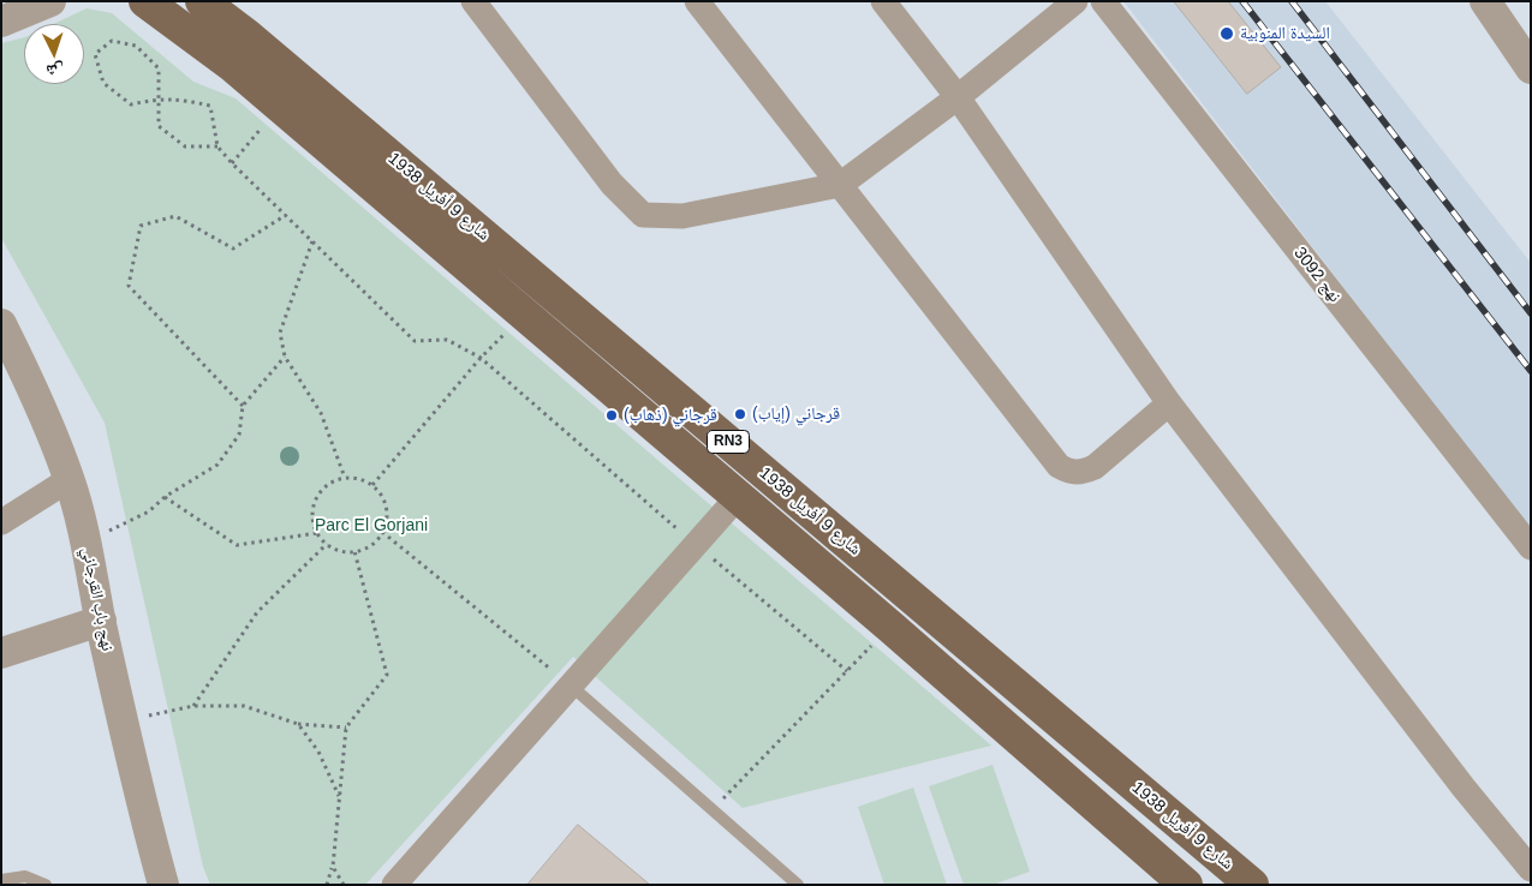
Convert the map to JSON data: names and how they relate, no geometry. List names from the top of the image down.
{
  "streets": {
    "main road": ["شارع 9 أفريل 1938", "RN3"],
    "street": ["نهج 3092", "نهج باب القرجاني"]
  },
  "parks": ["Parc El Gorjani"],
  "places": ["السيدة المنوبية", "قرجاني (إياب)", "قرجاني (ذهاب)"],
  "north": "bottom"
}
